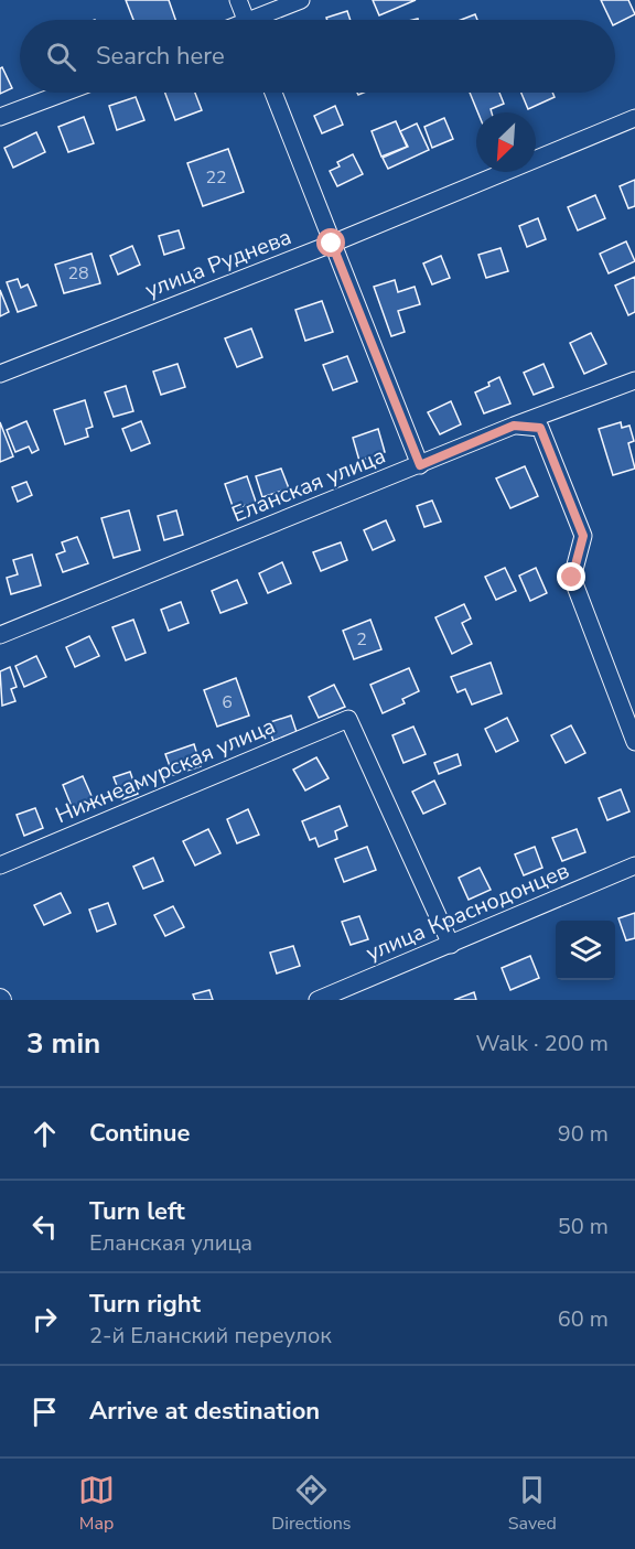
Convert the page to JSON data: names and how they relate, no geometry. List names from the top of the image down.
{
  "streets": {
    "street": [
      "улица Руднева",
      "Еланская улица",
      "Нижнеамурская улица",
      "улица Краснодонцев"
    ]
  },
  "crossings": [
    ["Нижнеамурская улица", "улица Краснодонцев"]
  ],
  "house_numbers": [
    "22",
    "28",
    "2",
    "6"
  ],
  "north": "bottom left",
  "page": {
    "search": "Search here",
    "heading": ["3 min", "Walk · 200 m"],
    "list": [
      ["Continue", "90 m"],
      ["Turn left", "Еланская улица", "50 m"],
      ["Turn right", "2-й Еланский переулок", "60 m"],
      "Arrive at destination"
    ],
    "nav": ["Map", "Directions", "Saved"]
  }
}
